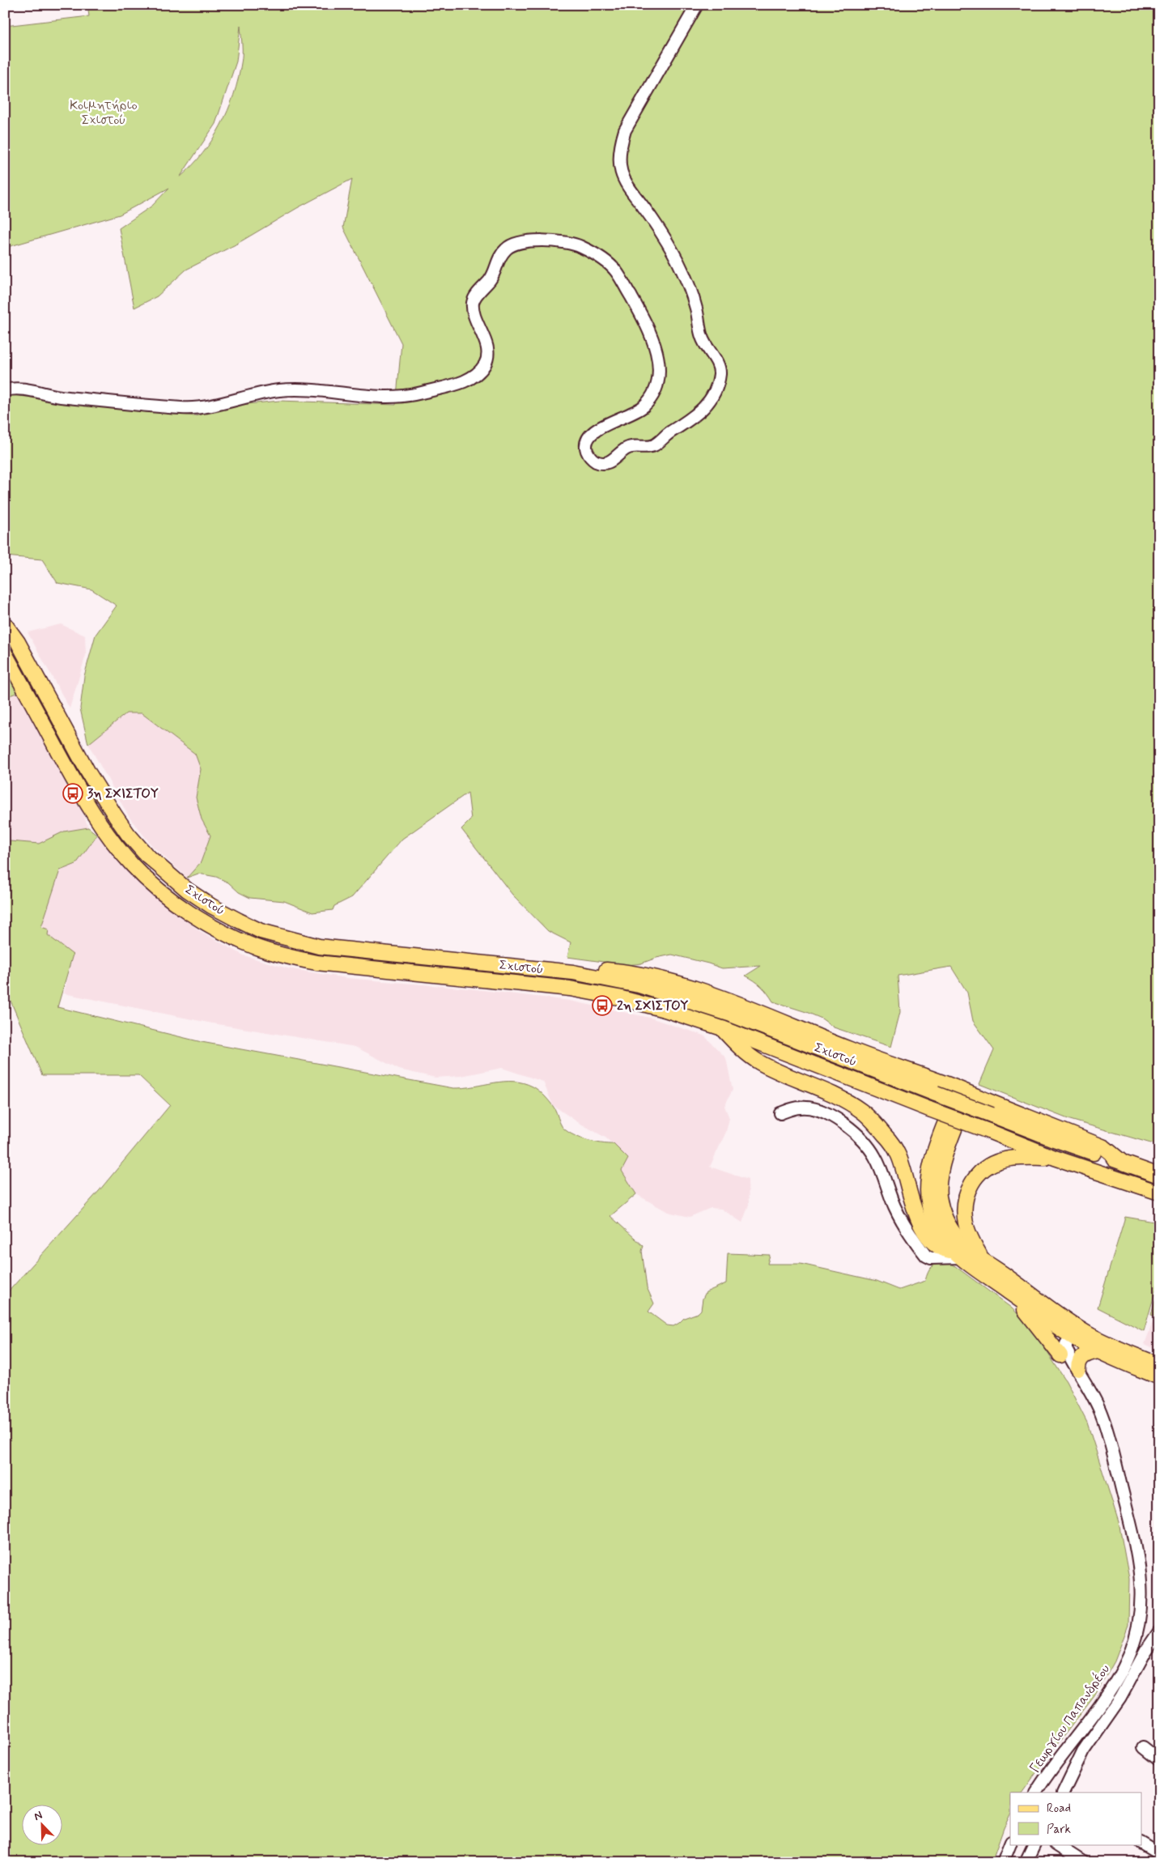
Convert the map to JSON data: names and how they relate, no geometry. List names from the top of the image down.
{
  "streets": {
    "main road": ["Σχιστού"],
    "street": ["Γεωργίου Παπανδρέου"]
  },
  "parks": ["Κοιμητήριο Σχιστού"],
  "places": {
    "bus stop": ["3η ΣΧΙΣΤΟΥ", "2η ΣΧΙΣΤΟΥ"]
  },
  "legend": ["Road", "Park"],
  "north": "top left"
}
